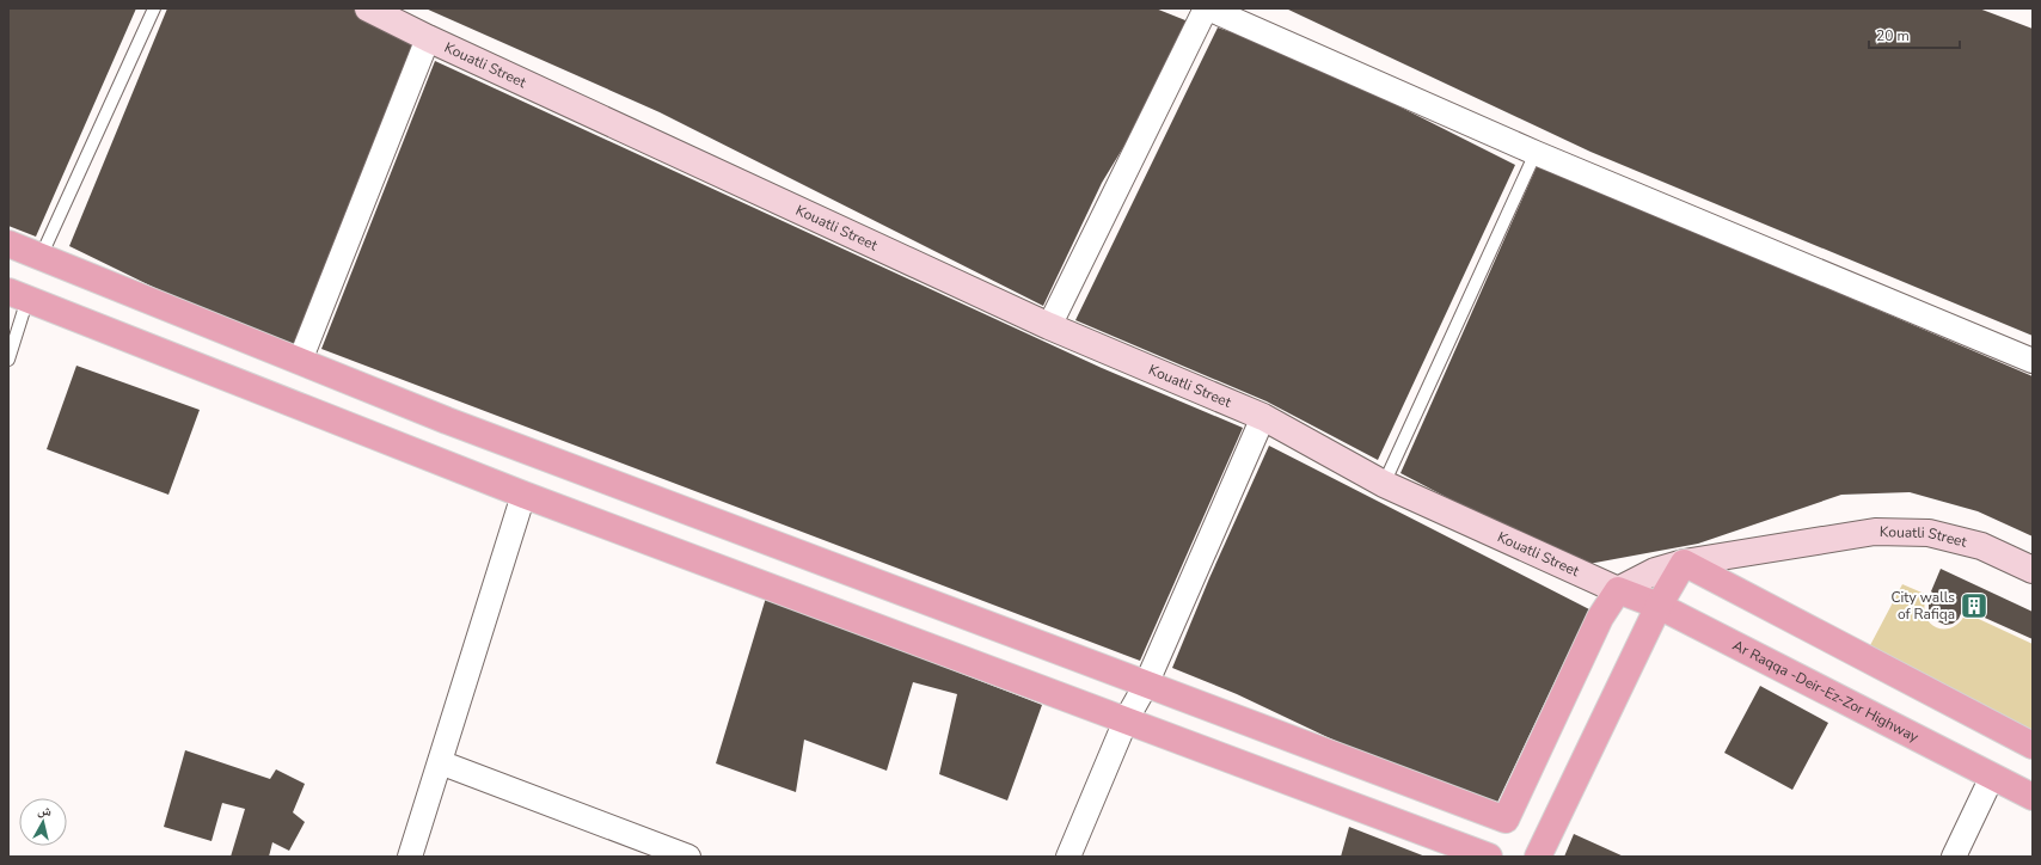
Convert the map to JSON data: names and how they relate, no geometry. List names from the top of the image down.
{
  "streets": {
    "main road": ["Ar Raqqa -Deir-Ez-Zor Highway"],
    "street": ["Kouatli Street"]
  },
  "crossings": [
    ["Kouatli Street", "Ar Raqqa -Deir-Ez-Zor Highway"]
  ],
  "places": {
    "building": ["City walls of Rafiqa"]
  },
  "scale_bar": "20 m",
  "north": "top"
}
